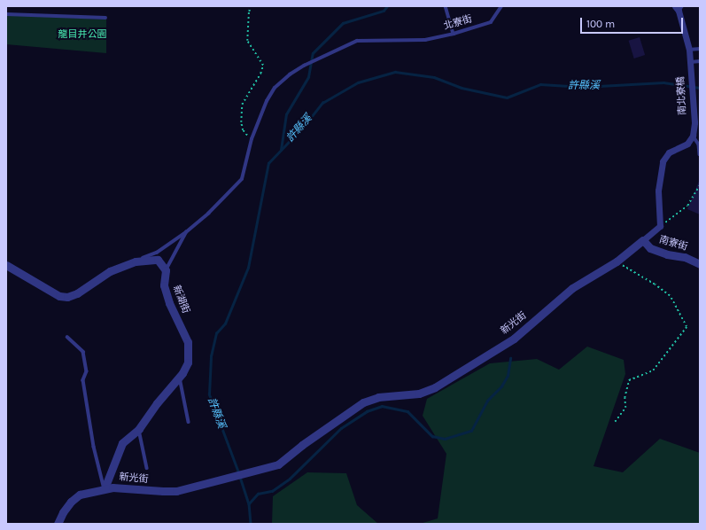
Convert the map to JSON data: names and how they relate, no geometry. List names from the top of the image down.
{
  "streets": {
    "street": [
      "南北寮橋",
      "南寮街",
      "新湖街",
      "新光街"
    ],
    "lane": ["北寮街"]
  },
  "crossings": [
    ["南寮街", "新光街"],
    ["新湖街", "新光街"]
  ],
  "water": ["許縣溪"],
  "parks": ["龍目井公園"],
  "scale_bar": "100 m"
}
